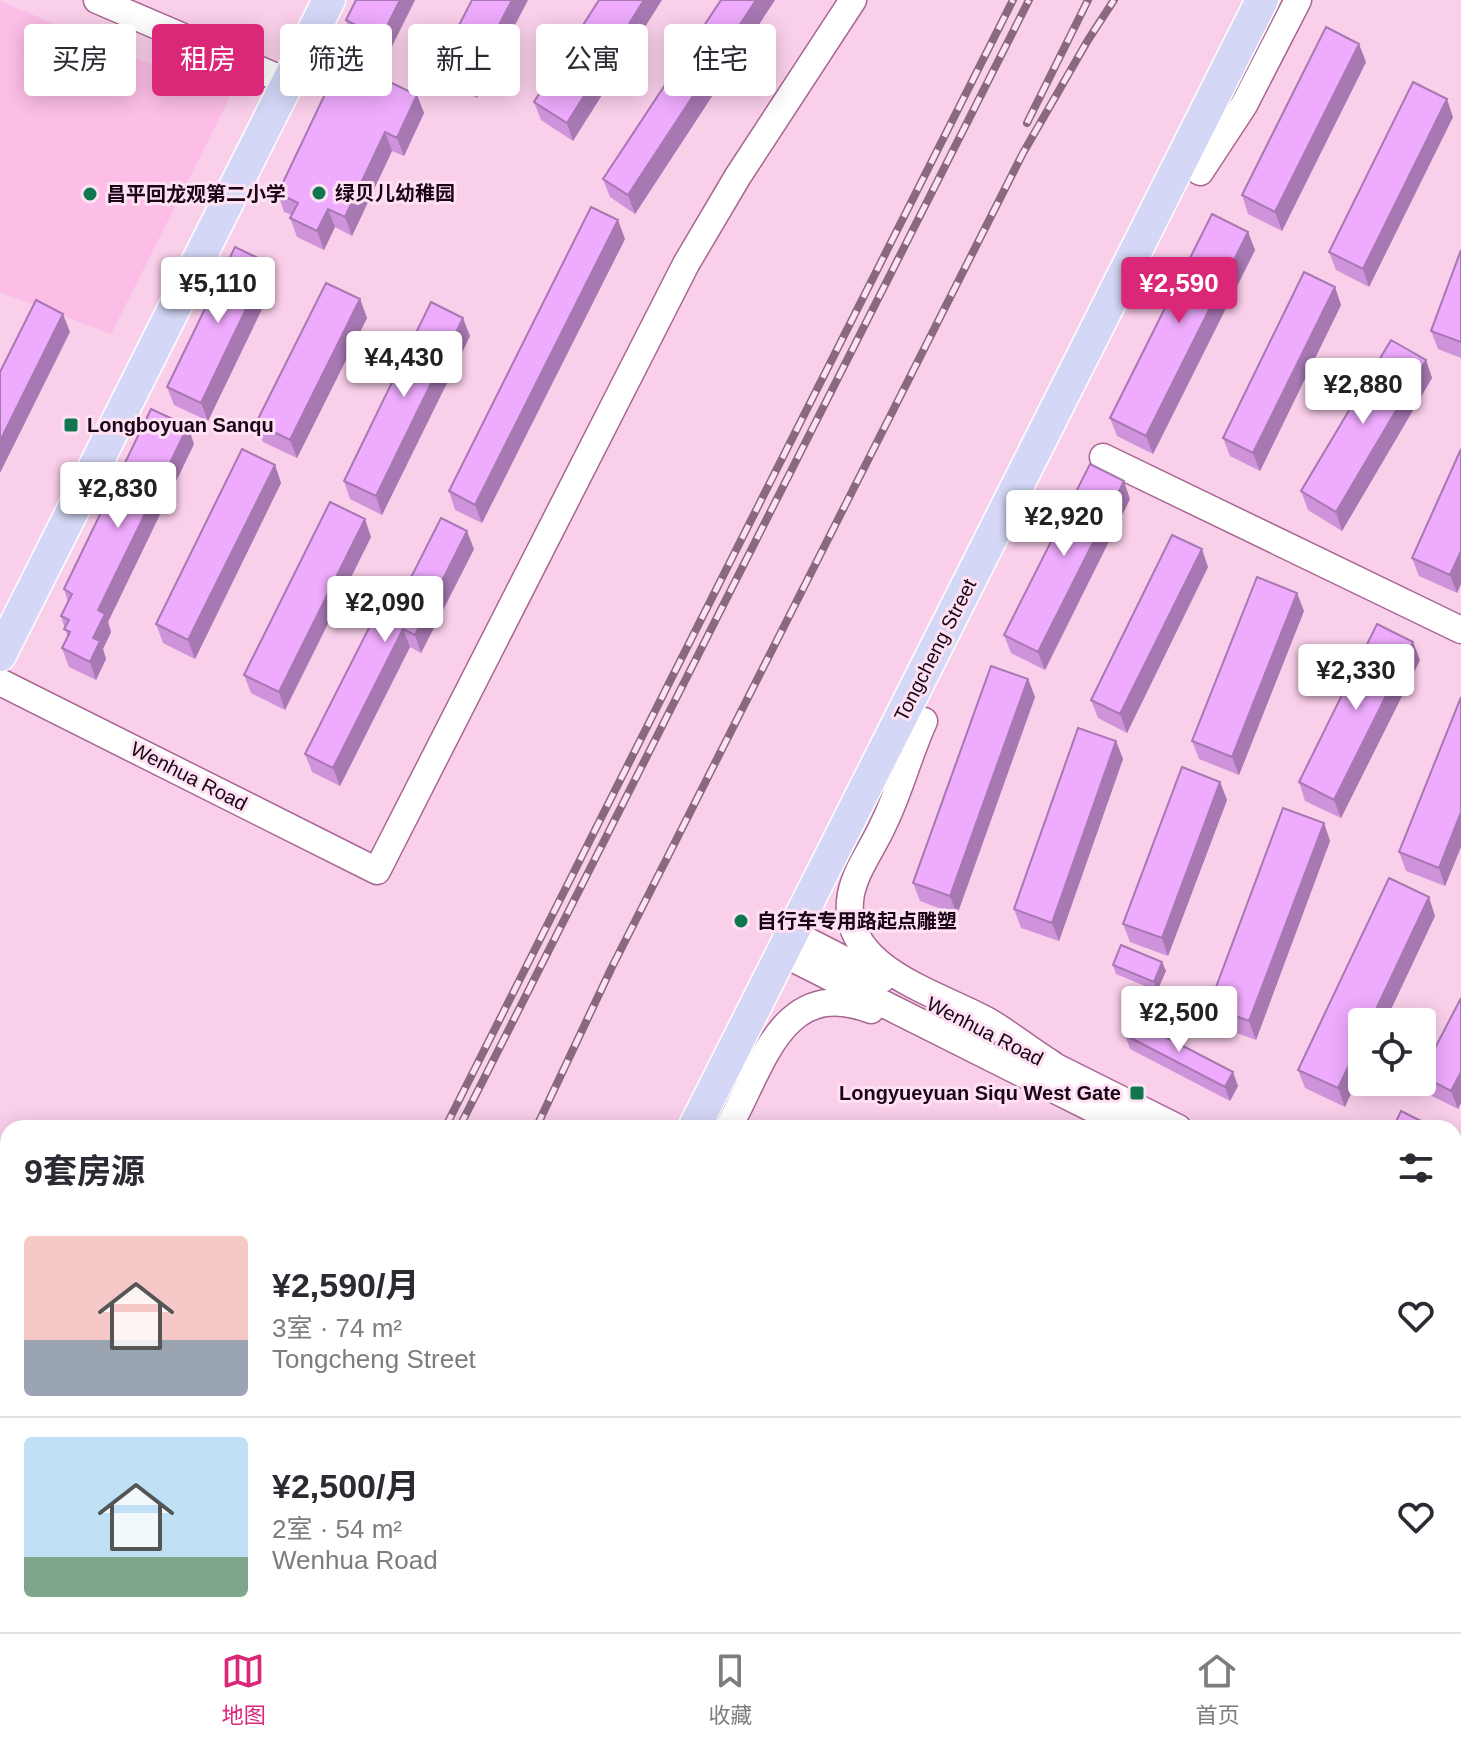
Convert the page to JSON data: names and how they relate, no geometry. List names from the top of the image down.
{
  "streets": {
    "main road": ["Tongcheng Street"],
    "street": ["Wenhua Road"]
  },
  "crossings": [
    ["Tongcheng Street", "Wenhua Road"]
  ],
  "places": {
    "other": ["绿贝儿幼稚园", "昌平回龙观第二小学", "自行车专用路起点雕塑"],
    "transit": ["Longboyuan Sanqu", "Longyueyuan Siqu West Gate"]
  },
  "page": {
    "chip": [
      "买房",
      "租房",
      "筛选",
      "新上",
      "公寓",
      "住宅"
    ],
    "price": [
      "¥5,110",
      "¥2,590",
      "¥4,430",
      "¥2,880",
      "¥2,830",
      "¥2,920",
      "¥2,090",
      "¥2,330",
      "¥2,500"
    ],
    "heading": "9套房源",
    "list": [
      {
        "name": "¥2,590/月",
        "note": "3室 · 74 m² · Tongcheng Street"
      },
      {
        "name": "¥2,500/月",
        "note": "2室 · 54 m² · Wenhua Road"
      }
    ],
    "tabs": ["地图", "收藏", "首页"]
  }
}
